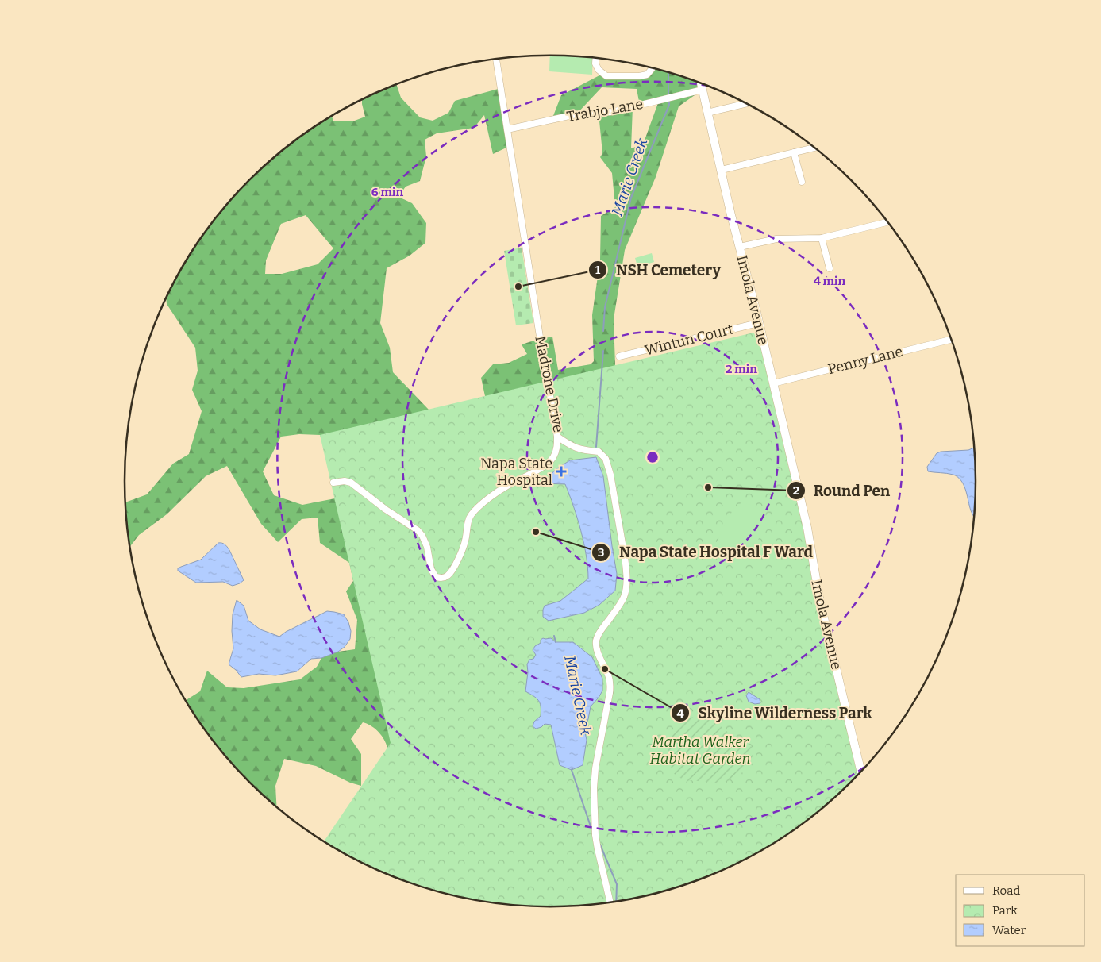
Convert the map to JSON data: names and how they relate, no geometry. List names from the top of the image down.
{
  "streets": {
    "street": [
      "Trabjo Lane",
      "Imola Avenue",
      "Wintun Court",
      "Penny Lane",
      "Madrone Drive"
    ]
  },
  "crossings": [
    ["Trabjo Lane", "Imola Avenue"],
    ["Trabjo Lane", "Madrone Drive"],
    ["Imola Avenue", "Wintun Court"],
    ["Imola Avenue", "Penny Lane"]
  ],
  "water": ["Marie Creek"],
  "parks": ["Martha Walker Habitat Garden"],
  "places": {
    "other": [
      "NSH Cemetery",
      "Round Pen",
      "Napa State Hospital F Ward",
      "Skyline Wilderness Park"
    ],
    "health": ["Napa State Hospital"]
  },
  "legend": ["Road", "Park", "Water"],
  "rings": ["6 min", "4 min", "2 min"]
}
